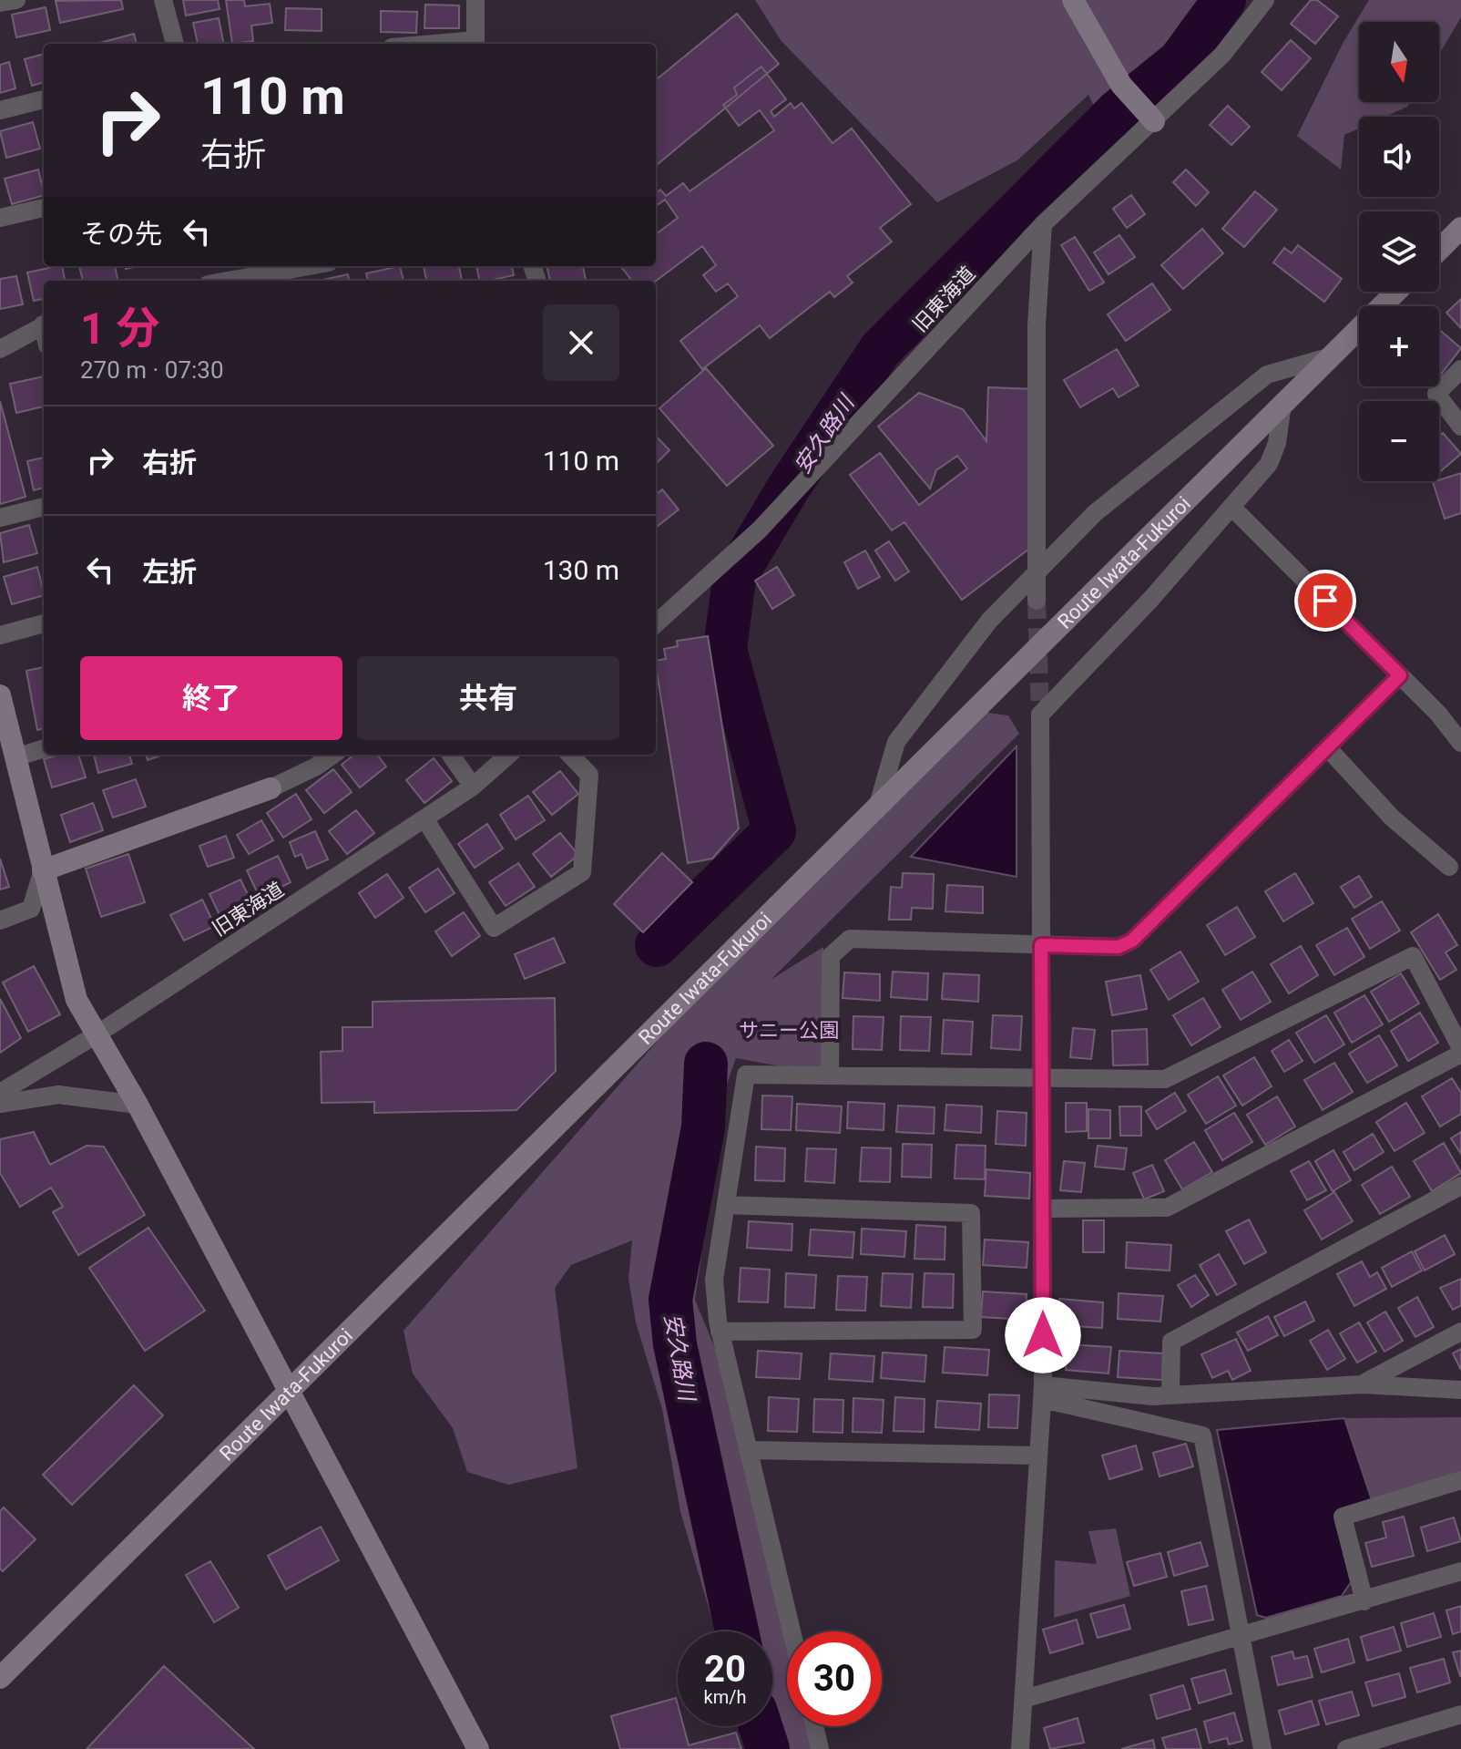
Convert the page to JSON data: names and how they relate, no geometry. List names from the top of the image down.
{
  "streets": {
    "main road": ["Route Iwata-Fukuroi"],
    "street": ["旧東海道"]
  },
  "water": ["安久路川"],
  "parks": ["サニー公園"],
  "north": "bottom",
  "page": {
    "map_buttons": ["+", "−"],
    "turn": ["110 m", "右折"],
    "then": "その先",
    "heading": ["1 分", "270 m · 07:30"],
    "list": [
      {
        "name": "右折",
        "value": "110 m"
      },
      {
        "name": "左折",
        "value": "130 m"
      }
    ],
    "buttons": ["終了", "共有"],
    "speed": "20 km/h",
    "limit": "30"
  }
}
